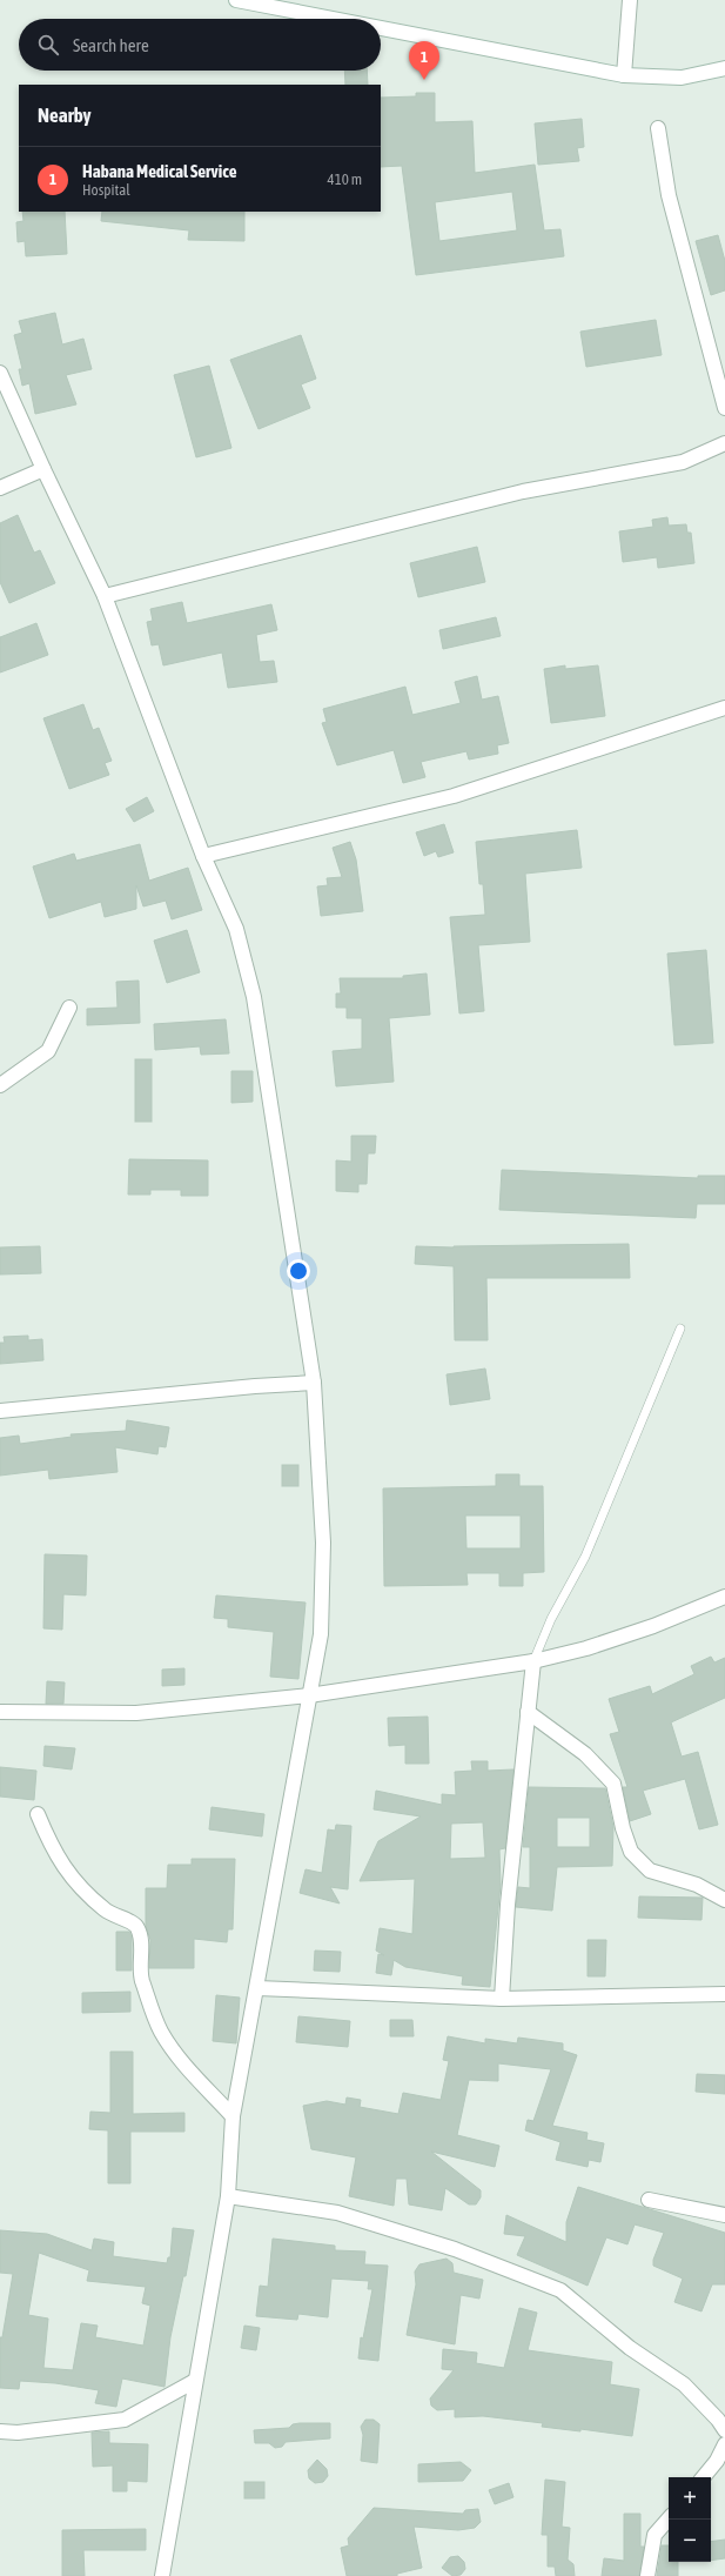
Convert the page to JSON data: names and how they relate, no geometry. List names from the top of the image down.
{
  "page": {
    "search": "Search here",
    "pins": "1",
    "heading": "Nearby",
    "list": [
      {
        "mark": "1",
        "name": "Habana Medical Service",
        "note": "Hospital",
        "value": "410 m"
      }
    ],
    "map_buttons": ["+", "−"]
  }
}
